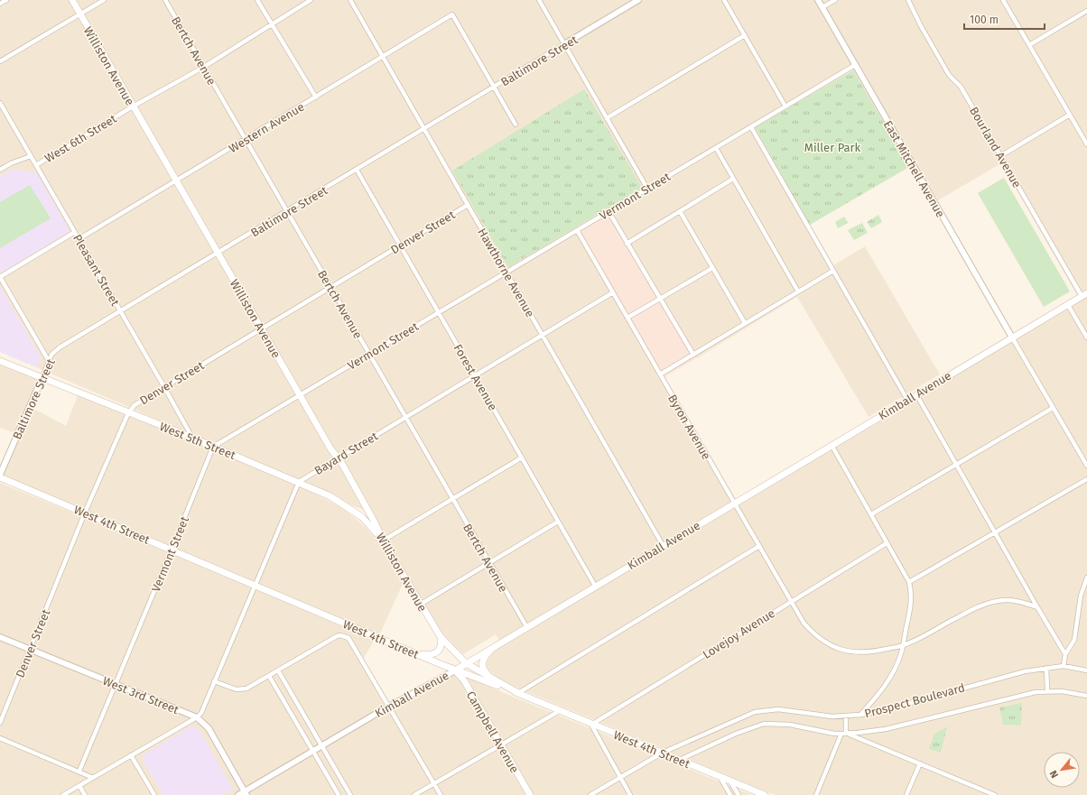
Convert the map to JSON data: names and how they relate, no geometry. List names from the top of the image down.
{
  "streets": {
    "main road": [
      "Williston Avenue",
      "Kimball Avenue",
      "West 5th Street",
      "West 4th Street",
      "Campbell Avenue"
    ],
    "street": [
      "Bertch Avenue",
      "Baltimore Street",
      "Western Avenue",
      "West 6th Street",
      "Bourland Avenue",
      "East Mitchell Avenue",
      "Vermont Street",
      "Denver Street",
      "Pleasant Street",
      "Hawthorne Avenue",
      "Forest Avenue",
      "Byron Avenue",
      "Bayard Street",
      "Lovejoy Avenue",
      "West 3rd Street",
      "Prospect Boulevard"
    ]
  },
  "crossings": [
    ["Bertch Avenue", "Baltimore Street"],
    ["Bertch Avenue", "Western Avenue"],
    ["Bertch Avenue", "West 6th Street"],
    ["Bertch Avenue", "Vermont Street"],
    ["Bertch Avenue", "Denver Street"],
    ["Bertch Avenue", "Kimball Avenue"],
    ["Bertch Avenue", "Bayard Street"],
    ["Baltimore Street", "Williston Avenue"],
    ["Baltimore Street", "Western Avenue"],
    ["Baltimore Street", "Pleasant Street"],
    ["Baltimore Street", "Hawthorne Avenue"],
    ["Baltimore Street", "Forest Avenue"],
    ["Baltimore Street", "West 5th Street"],
    ["Williston Avenue", "Western Avenue"],
    ["Williston Avenue", "West 6th Street"],
    ["Williston Avenue", "Vermont Street"],
    ["Williston Avenue", "Denver Street"],
    ["Williston Avenue", "Kimball Avenue"],
    ["Williston Avenue", "West 5th Street"],
    ["Williston Avenue", "Bayard Street"],
    ["Williston Avenue", "West 4th Street"],
    ["Western Avenue", "Pleasant Street"],
    ["Western Avenue", "Hawthorne Avenue"],
    ["West 6th Street", "Pleasant Street"],
    ["Bourland Avenue", "Kimball Avenue"],
    ["East Mitchell Avenue", "Vermont Street"],
    ["East Mitchell Avenue", "Kimball Avenue"],
    ["Vermont Street", "Hawthorne Avenue"],
    ["Vermont Street", "Forest Avenue"],
    ["Vermont Street", "Byron Avenue"],
    ["Vermont Street", "West 5th Street"],
    ["Vermont Street", "West 4th Street"],
    ["Vermont Street", "West 3rd Street"],
    ["Denver Street", "Pleasant Street"],
    ["Denver Street", "Hawthorne Avenue"],
    ["Denver Street", "Forest Avenue"],
    ["Denver Street", "West 5th Street"],
    ["Denver Street", "West 4th Street"],
    ["Denver Street", "West 3rd Street"],
    ["Pleasant Street", "West 5th Street"],
    ["Hawthorne Avenue", "Kimball Avenue"],
    ["Hawthorne Avenue", "Bayard Street"],
    ["Forest Avenue", "Kimball Avenue"],
    ["Forest Avenue", "Bayard Street"],
    ["Kimball Avenue", "Byron Avenue"],
    ["Kimball Avenue", "West 4th Street"],
    ["Kimball Avenue", "West 3rd Street"],
    ["Kimball Avenue", "Campbell Avenue"],
    ["Byron Avenue", "Bayard Street"],
    ["Byron Avenue", "Lovejoy Avenue"],
    ["West 5th Street", "Bayard Street"],
    ["West 4th Street", "Lovejoy Avenue"],
    ["West 4th Street", "Prospect Boulevard"],
    ["West 4th Street", "Campbell Avenue"]
  ],
  "parks": ["Miller Park"],
  "scale_bar": "100 m",
  "north": "bottom left"
}
